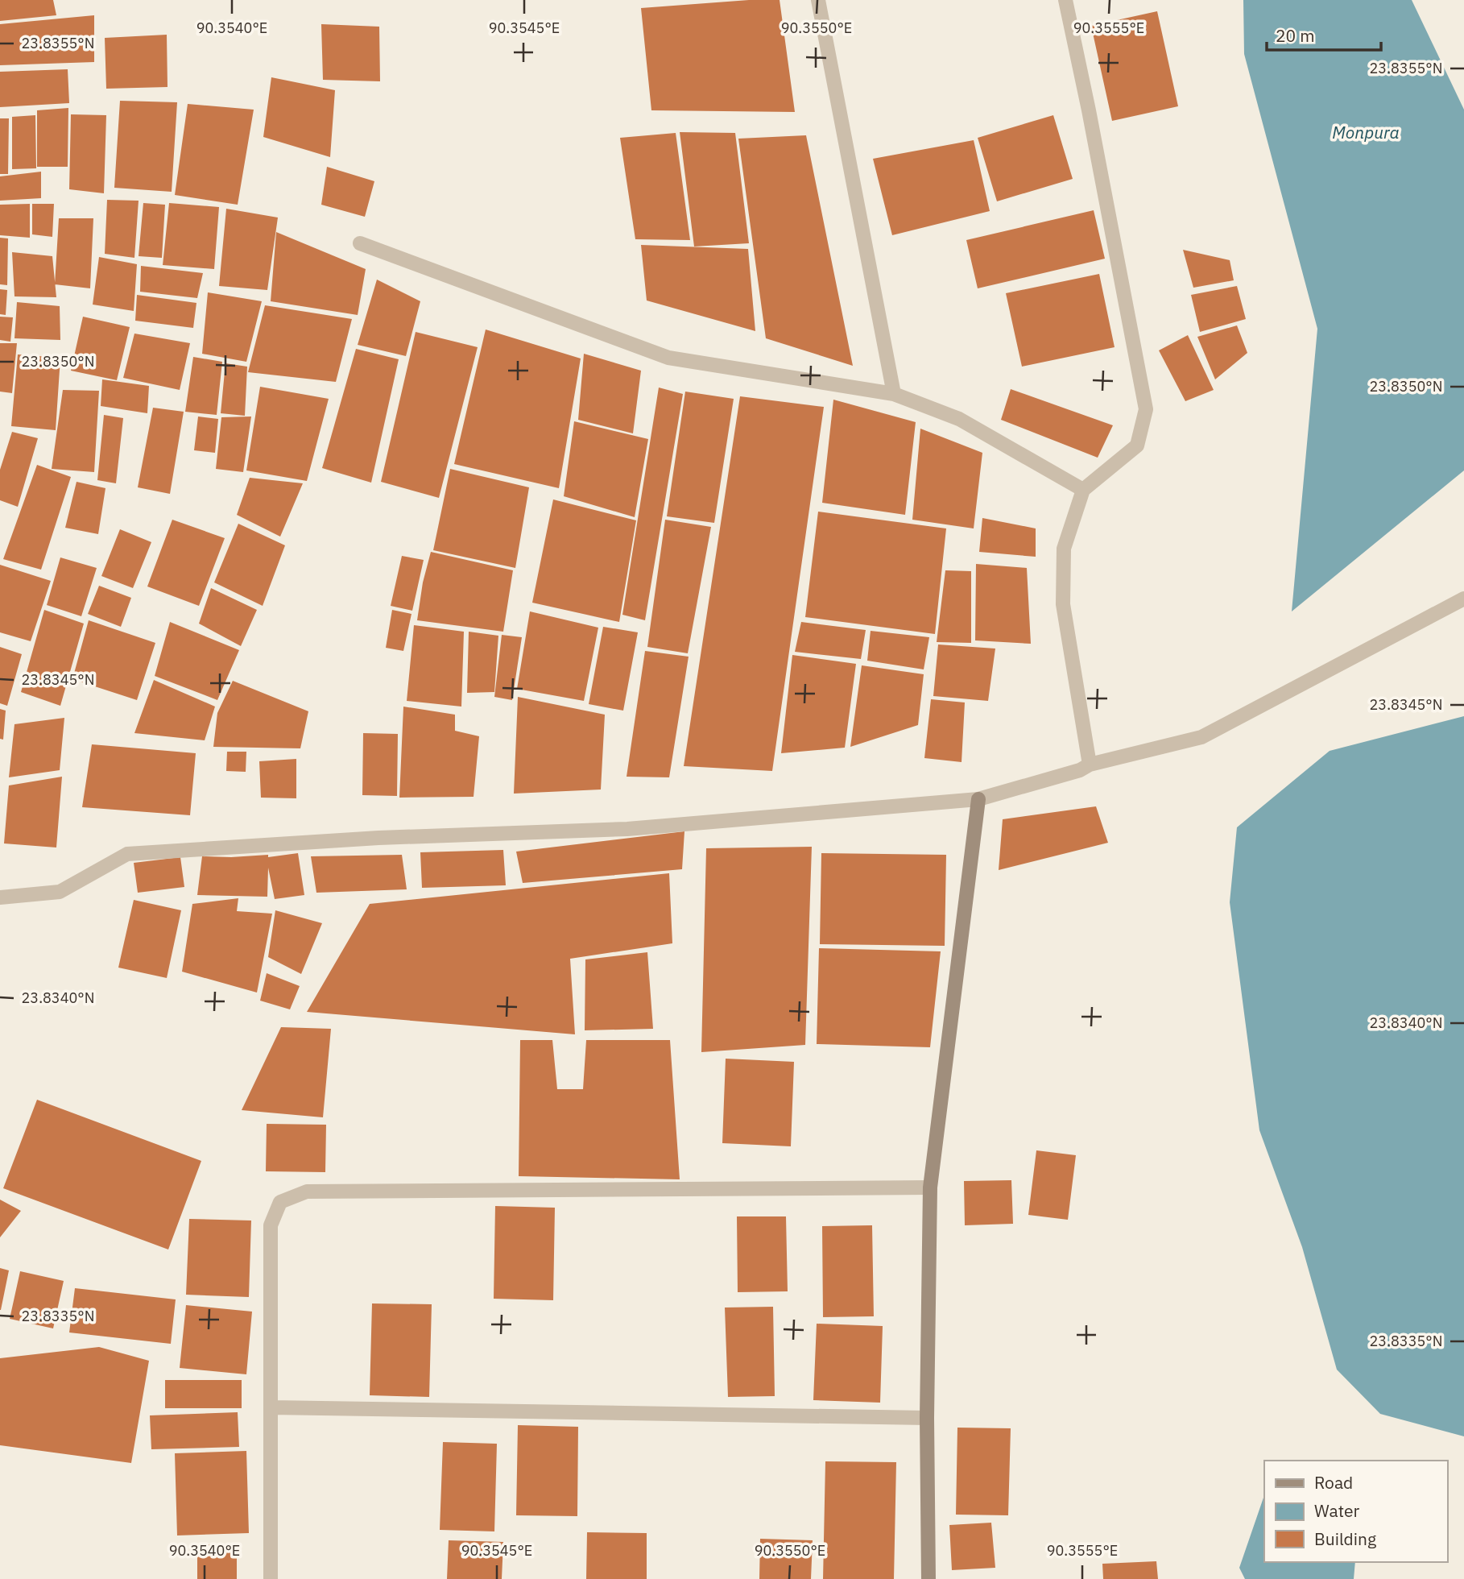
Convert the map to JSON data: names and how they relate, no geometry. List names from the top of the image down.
{
  "water": ["Monpura"],
  "legend": ["Road", "Water", "Building"],
  "scale_bar": "20 m",
  "coordinates": [
    "90.3540°E",
    "90.3545°E",
    "90.3550°E",
    "90.3555°E",
    "23.8355°N",
    "23.8350°N",
    "23.8345°N",
    "23.8340°N",
    "23.8335°N"
  ]
}
